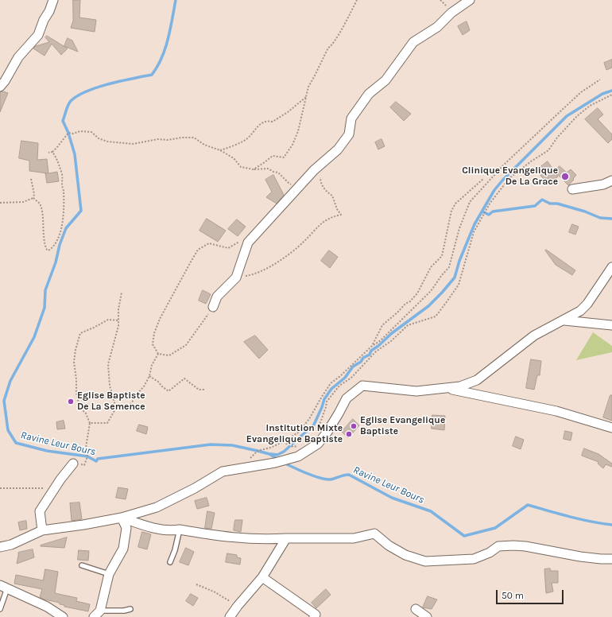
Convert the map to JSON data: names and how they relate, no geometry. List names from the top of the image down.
{
  "water": ["Ravine Leur Bours"],
  "places": [
    "Clinique Evangelique De La Grace",
    "Eglise Baptiste De La Semence",
    "Eglise Evangelique Baptiste",
    "Institution Mixte Evangelique Baptiste"
  ],
  "scale_bar": "50 m"
}
